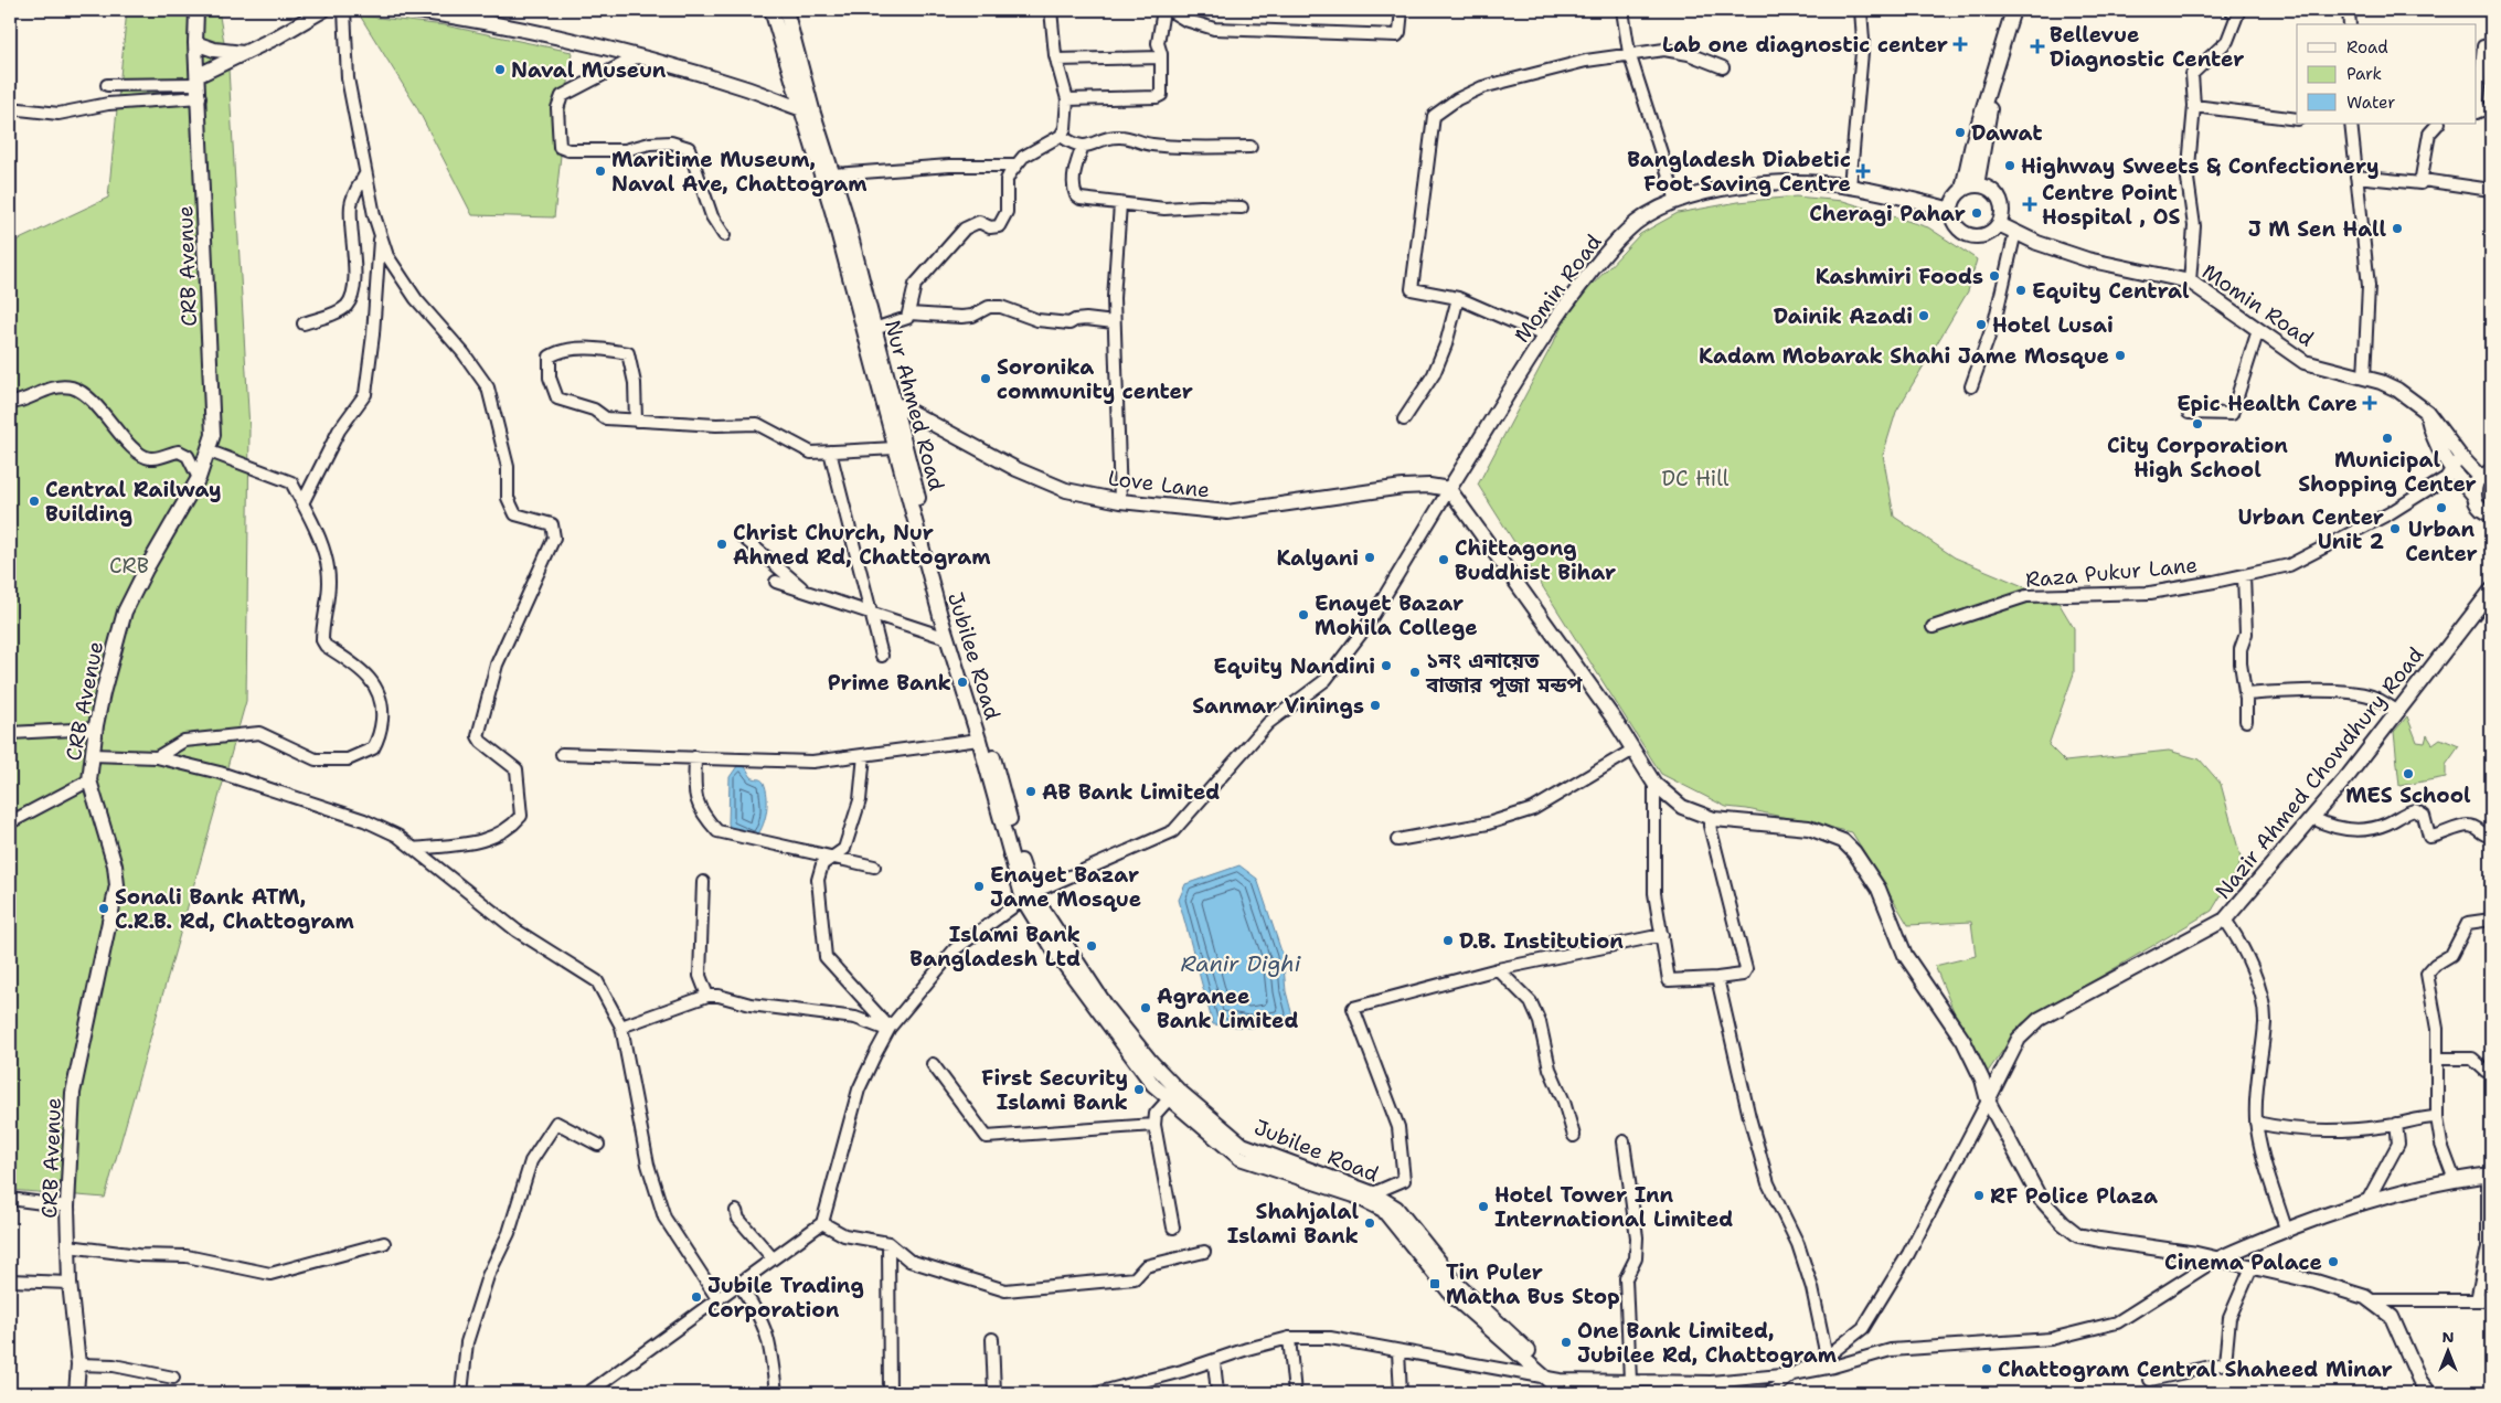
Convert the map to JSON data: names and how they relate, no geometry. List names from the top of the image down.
{
  "streets": {
    "main road": [
      "CRB Avenue",
      "Momin Road",
      "Nur Ahmed Road",
      "Love Lane",
      "Jubilee Road",
      "Nazir Ahmed Chowdhury Road"
    ],
    "street": ["Raza Pukur Lane"]
  },
  "crossings": [
    ["Momin Road", "Love Lane"],
    ["Momin Road", "Raza Pukur Lane"],
    ["Nur Ahmed Road", "Love Lane"],
    ["Nur Ahmed Road", "Jubilee Road"],
    ["Love Lane", "Jubilee Road"]
  ],
  "water": ["Ranir Dighi"],
  "parks": ["DC Hill", "CRB"],
  "places": {
    "health": [
      "Lab one diagnostic center",
      "Bellevue Diagnostic Center",
      "Bangladesh Diabetic Foot Saving Centre",
      "Centre Point Hospital , OS",
      "Epic Health Care"
    ],
    "other": [
      "Naval Museun",
      "Dawat",
      "Highway Sweets & Confectionery",
      "Maritime Museum, Naval Ave, Chattogram",
      "Cheragi Pahar",
      "J M Sen Hall",
      "Kashmiri Foods",
      "Equity Central",
      "Dainik Azadi",
      "Hotel Lusai",
      "Kadam Mobarak Shahi Jame Mosque",
      "Soronika community center",
      "City Corporation High School",
      "Municipal Shopping Center",
      "Central Railway Building",
      "Urban Center",
      "Urban Center Unit 2",
      "Christ Church, Nur Ahmed Rd, Chattogram",
      "Kalyani",
      "Chittagong Buddhist Bihar",
      "Enayet Bazar Mohila College",
      "Equity Nandini",
      "১নং এনায়েত বাজার পূজা মন্ডপ",
      "Prime Bank",
      "Sanmar Vinings",
      "MES School",
      "AB Bank Limited",
      "Enayet Bazar Jame Mosque",
      "Sonali Bank ATM, C.R.B. Rd, Chattogram",
      "D.B. Institution",
      "Islami Bank Bangladesh Ltd",
      "Agranee Bank Limited",
      "First Security Islami Bank",
      "RF Police Plaza",
      "Hotel Tower Inn International Limited",
      "Shahjalal Islami Bank",
      "Cinema Palace",
      "Jubile Trading Corporation",
      "One Bank Limited, Jubilee Rd, Chattogram",
      "Chattogram Central Shaheed Minar"
    ],
    "transit": ["Tin Puler Matha Bus Stop"]
  },
  "legend": ["Road", "Park", "Water"],
  "north": "top"
}
